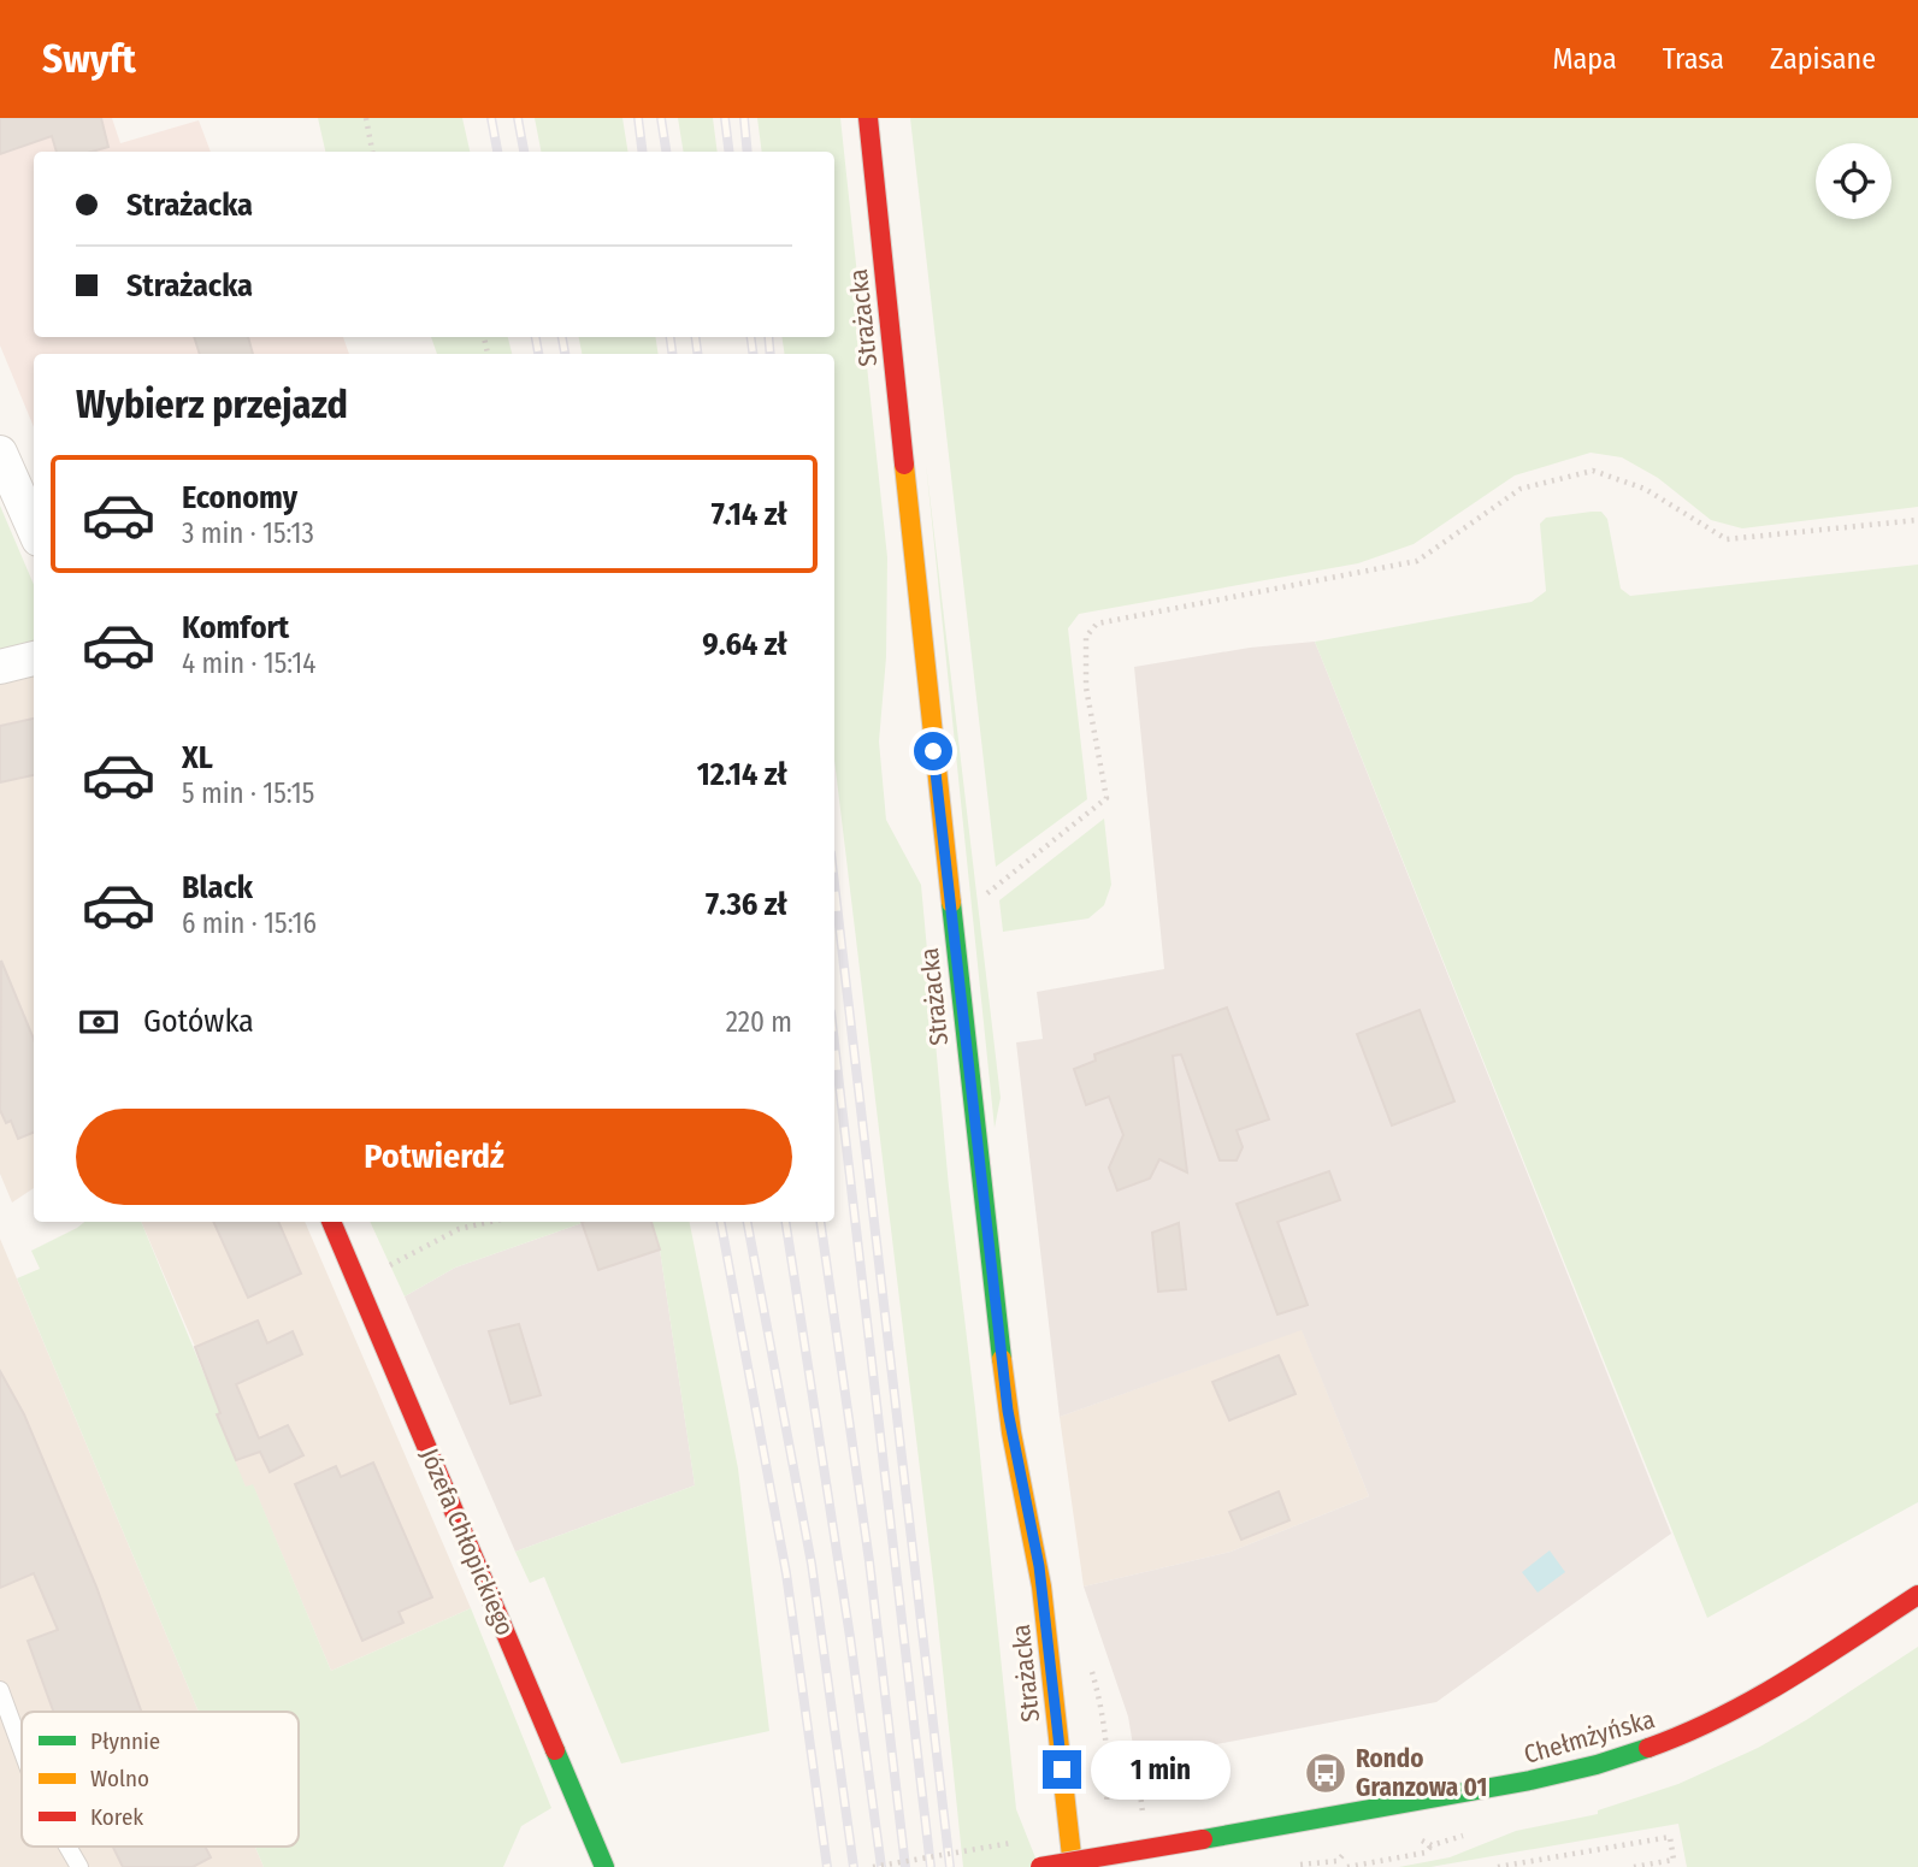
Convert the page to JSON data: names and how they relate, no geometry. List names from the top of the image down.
{
  "streets": {
    "main road": ["Strażacka", "Józefa Chłopickiego", "Chełmżyńska"]
  },
  "places": {
    "bus stop": ["Rondo Granzowa 01"]
  },
  "legend": ["Płynnie", "Wolno", "Korek"],
  "page": {
    "header": "Swyft",
    "nav": ["Mapa", "Trasa", "Zapisane"],
    "banner": ["Strażacka", "Strażacka"],
    "heading": "Wybierz przejazd",
    "list": [
      {
        "name": "Economy",
        "note": "3 min · 15:13",
        "value": "7.14 zł"
      },
      {
        "name": "Komfort",
        "note": "4 min · 15:14",
        "value": "9.64 zł"
      },
      {
        "name": "XL",
        "note": "5 min · 15:15",
        "value": "12.14 zł"
      },
      {
        "name": "Black",
        "note": "6 min · 15:16",
        "value": "7.36 zł"
      }
    ],
    "pay": ["Gotówka", "220 m"],
    "buttons": "Potwierdź",
    "bubble": "1 min"
  }
}
